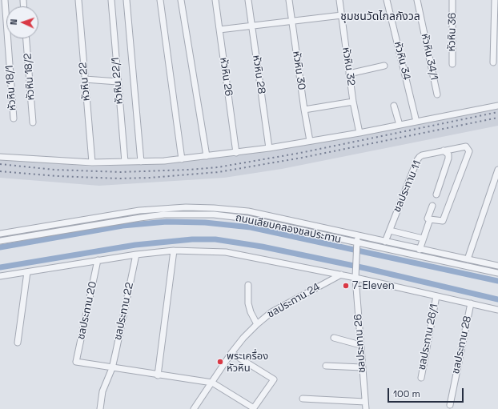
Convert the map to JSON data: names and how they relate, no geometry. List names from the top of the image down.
{
  "streets": {
    "street": [
      "หัวหิน 36",
      "หัวหิน 34/1",
      "หัวหิน 34",
      "หัวหิน 32",
      "หัวหิน 30",
      "หัวหิน 28",
      "หัวหิน 18/2",
      "หัวหิน 26",
      "หัวหิน 22/1",
      "หัวหิน 22",
      "หัวหิน 18/1",
      "ชลประทาน 11",
      "ถนนเลียบคลองชลประทาน",
      "ชลประทาน 24",
      "ชลประทาน 20",
      "ชลประทาน 22",
      "ชลประทาน 26/1",
      "ชลประทาน 26",
      "ชลประทาน 28"
    ]
  },
  "crossings": [
    ["ชลประทาน 11", "ถนนเลียบคลองชลประทาน"],
    ["ถนนเลียบคลองชลประทาน", "ชลประทาน 26"],
    ["ชลประทาน 20", "ชลประทาน 22"]
  ],
  "districts": ["ชุมชนวัดไกลกังวล"],
  "places": ["7-Eleven", "พระเครื่อง หัวหิน"],
  "scale_bar": "100 m",
  "north": "left"
}
